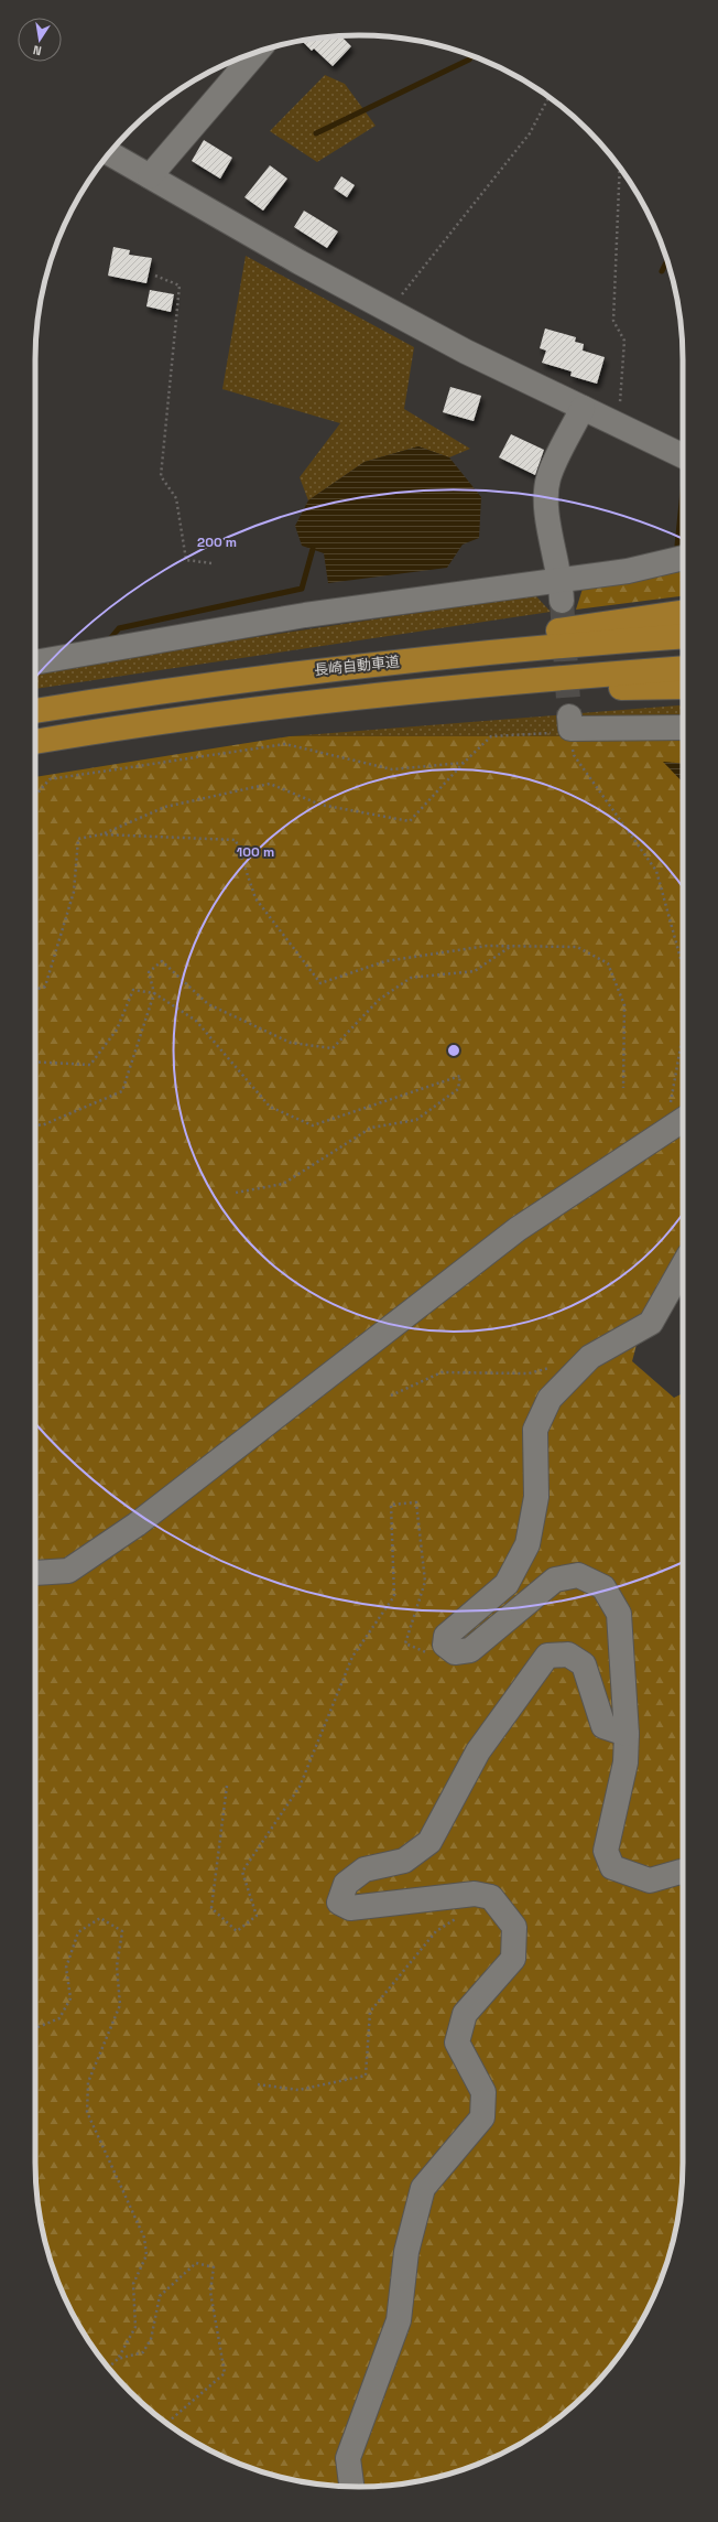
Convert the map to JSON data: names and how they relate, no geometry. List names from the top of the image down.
{
  "streets": {
    "highway": ["長崎自動車道"]
  },
  "north": "bottom",
  "rings": ["200 m", "100 m"]
}
